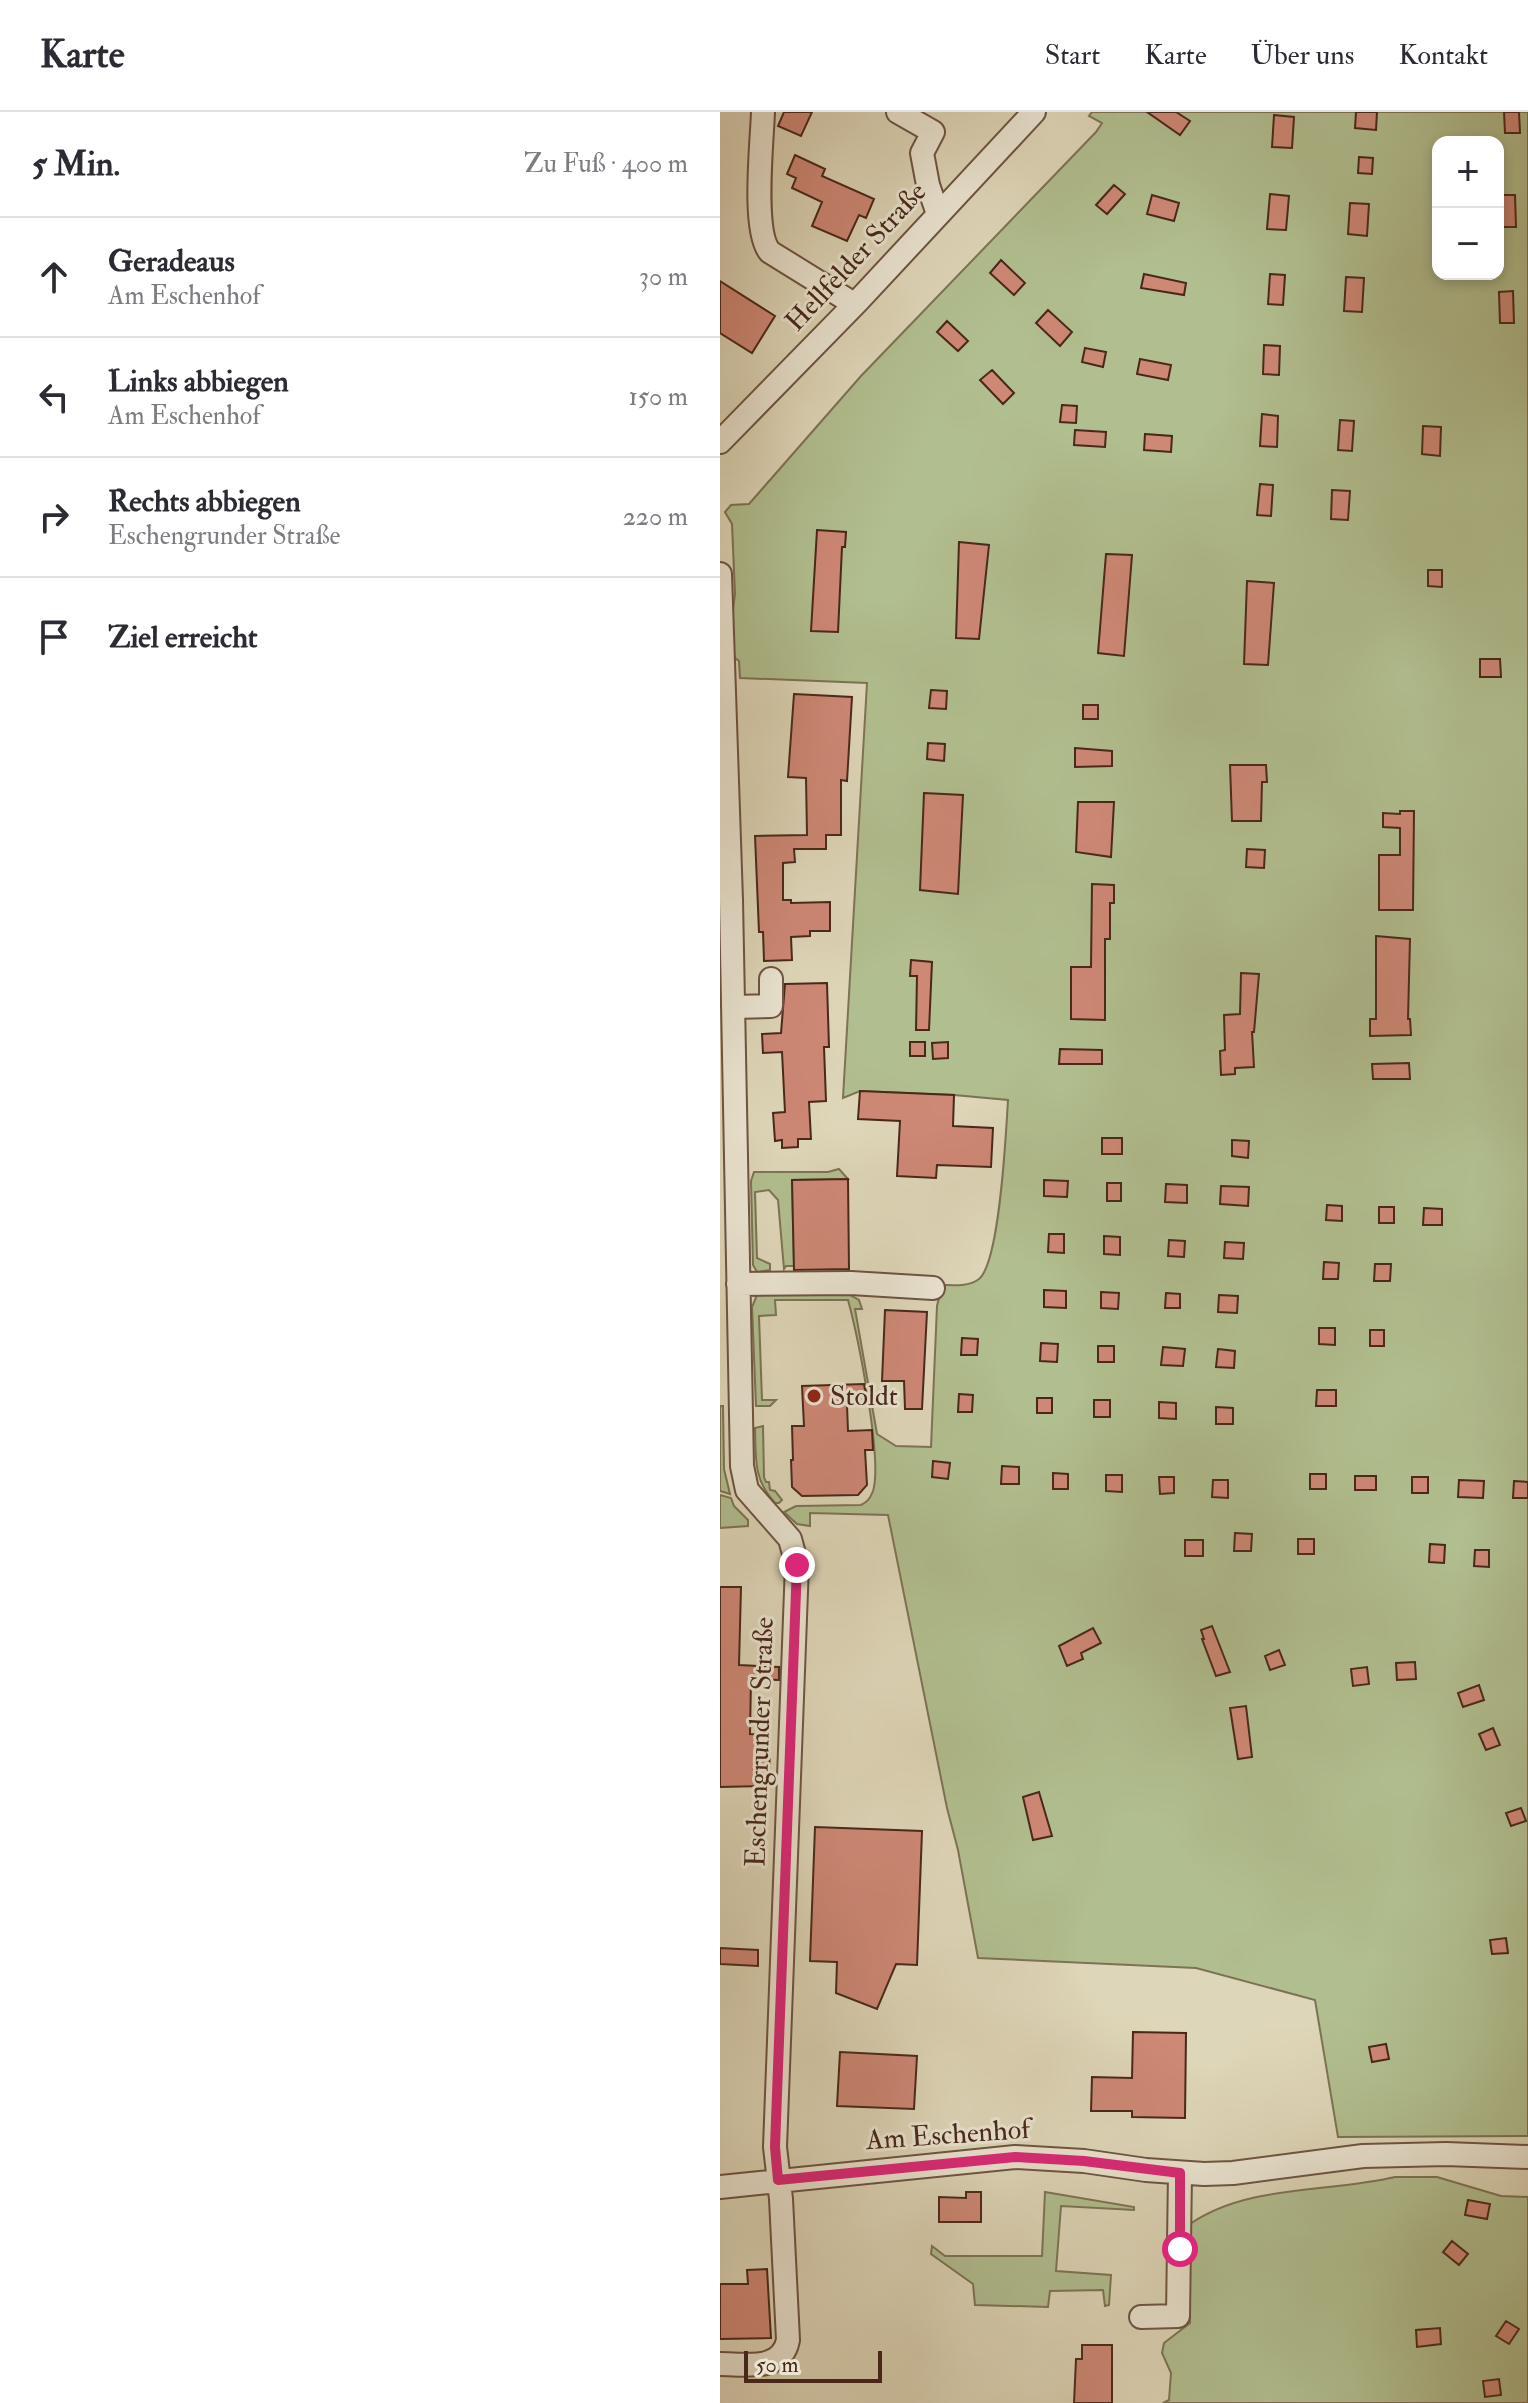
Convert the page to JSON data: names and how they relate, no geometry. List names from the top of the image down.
{
  "streets": {
    "street": ["Hellfelder Straße", "Eschengrunder Straße", "Am Eschenhof"]
  },
  "crossings": [
    ["Eschengrunder Straße", "Am Eschenhof"]
  ],
  "places": ["Stoldt"],
  "scale_bar": "50 m",
  "page": {
    "header": "Karte",
    "nav": [
      "Start",
      "Karte",
      "Über uns",
      "Kontakt"
    ],
    "heading": ["5 Min.", "Zu Fuß · 400 m"],
    "map_buttons": ["+", "−"],
    "list": [
      ["Geradeaus", "Am Eschenhof", "30 m"],
      ["Links abbiegen", "Am Eschenhof", "150 m"],
      ["Rechts abbiegen", "Eschengrunder Straße", "220 m"],
      "Ziel erreicht"
    ],
    "scale": "50 m"
  }
}
